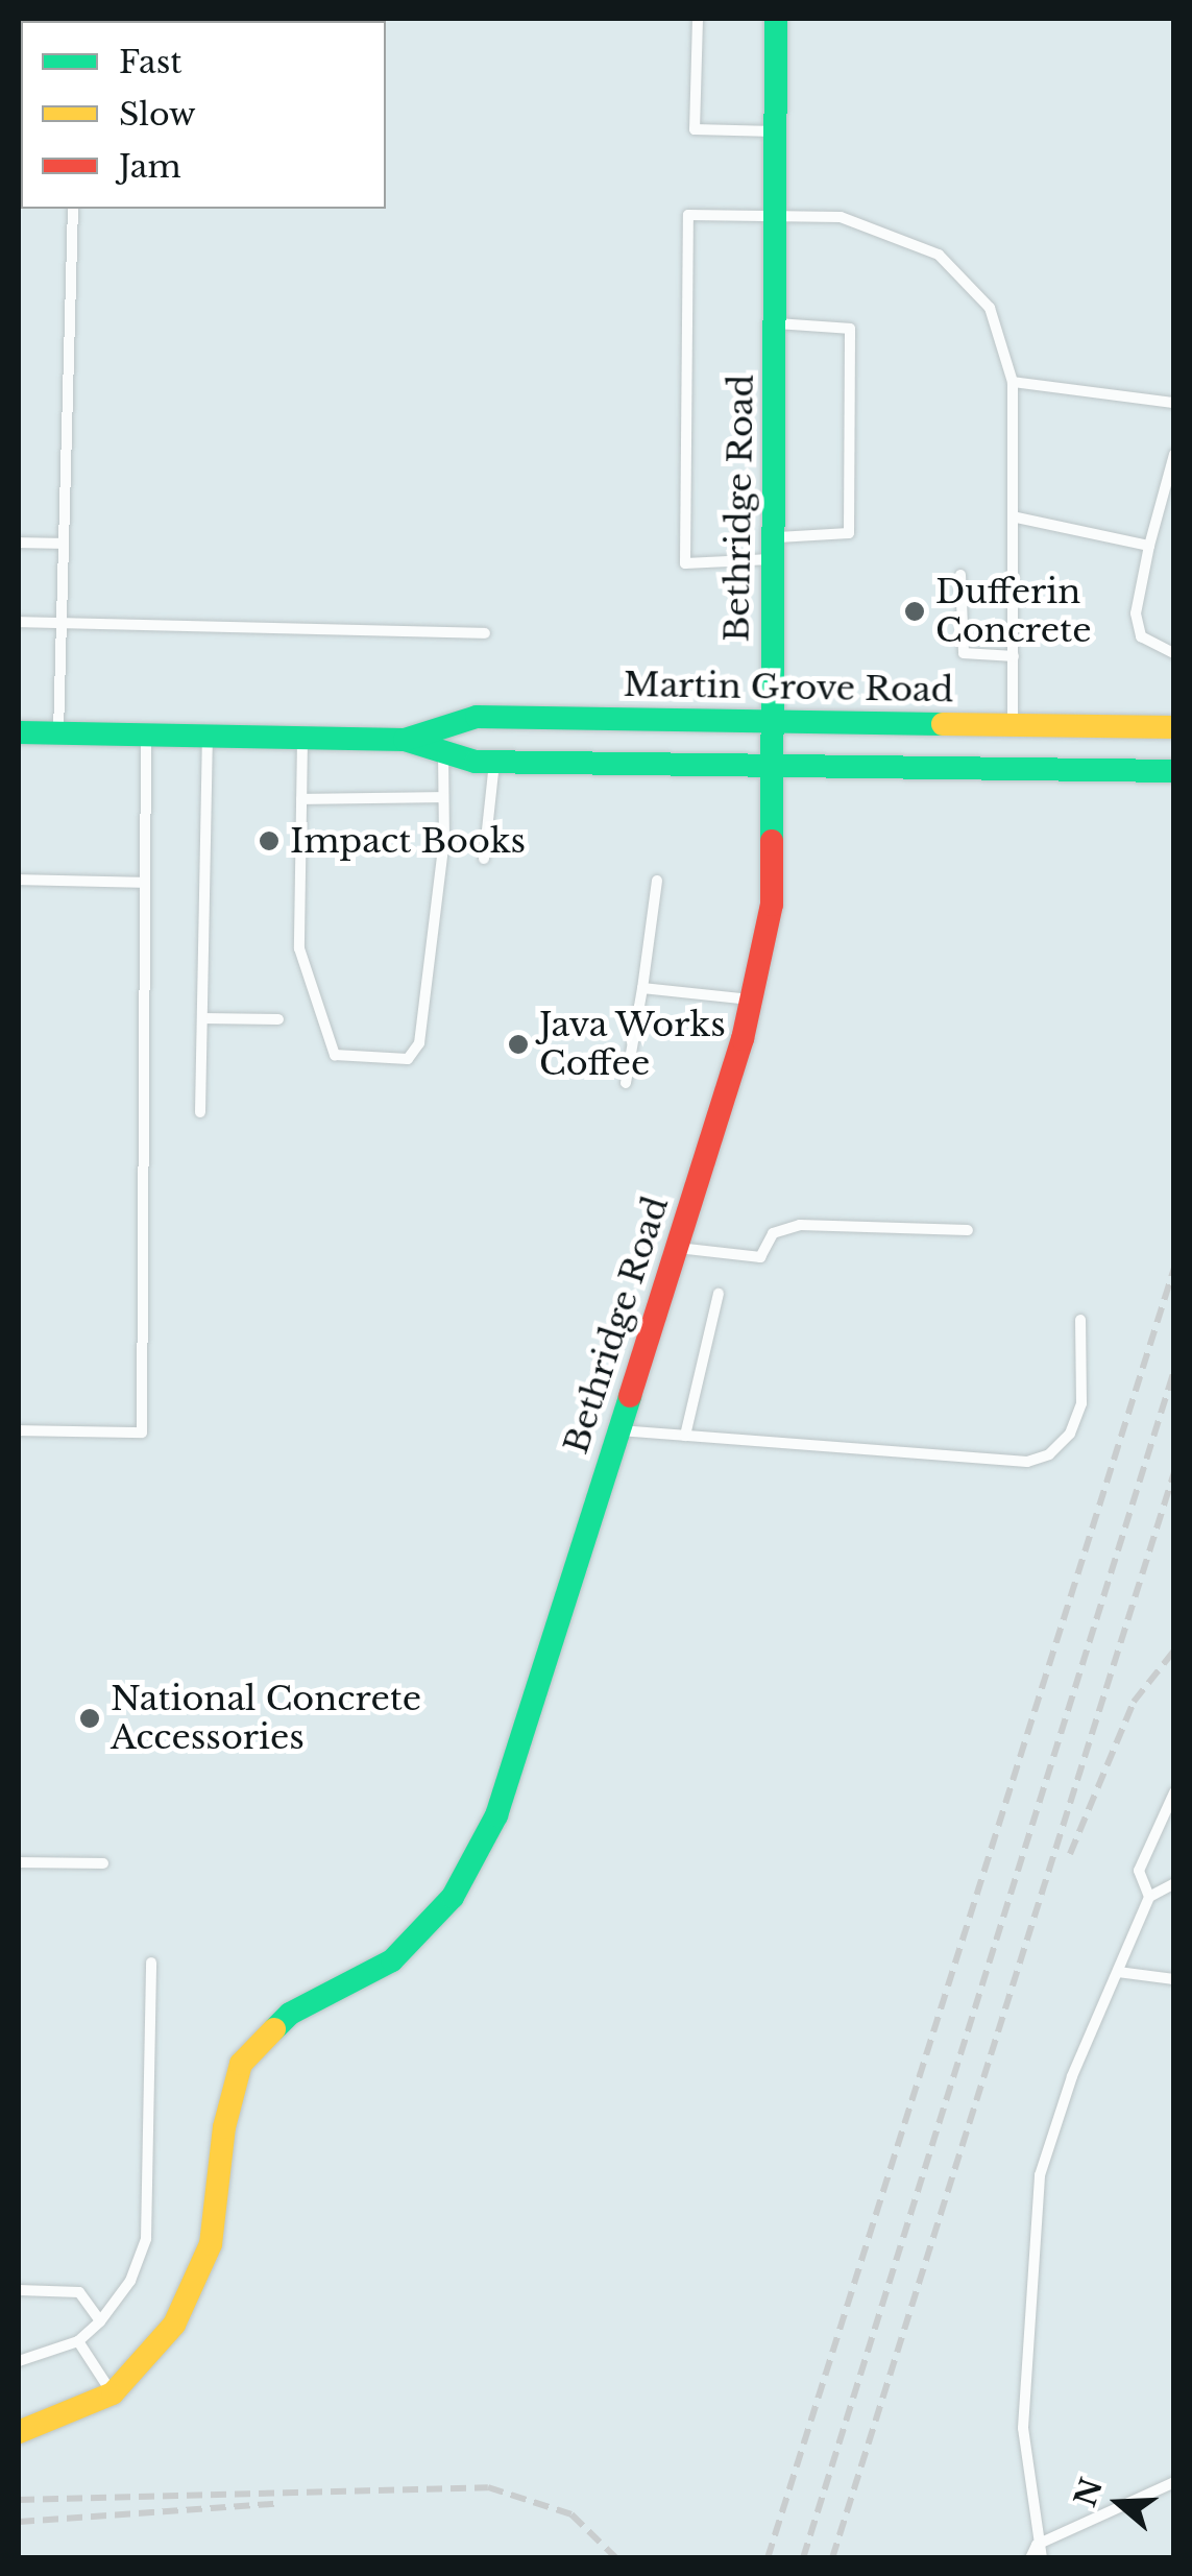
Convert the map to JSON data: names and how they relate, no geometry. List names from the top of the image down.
{
  "streets": {
    "street": ["Bethridge Road", "Martin Grove Road"]
  },
  "crossings": [
    ["Bethridge Road", "Martin Grove Road"]
  ],
  "places": [
    "Dufferin Concrete",
    "Impact Books",
    "Java Works Coffee",
    "National Concrete Accessories"
  ],
  "legend": ["Fast", "Slow", "Jam"],
  "north": "left"
}
